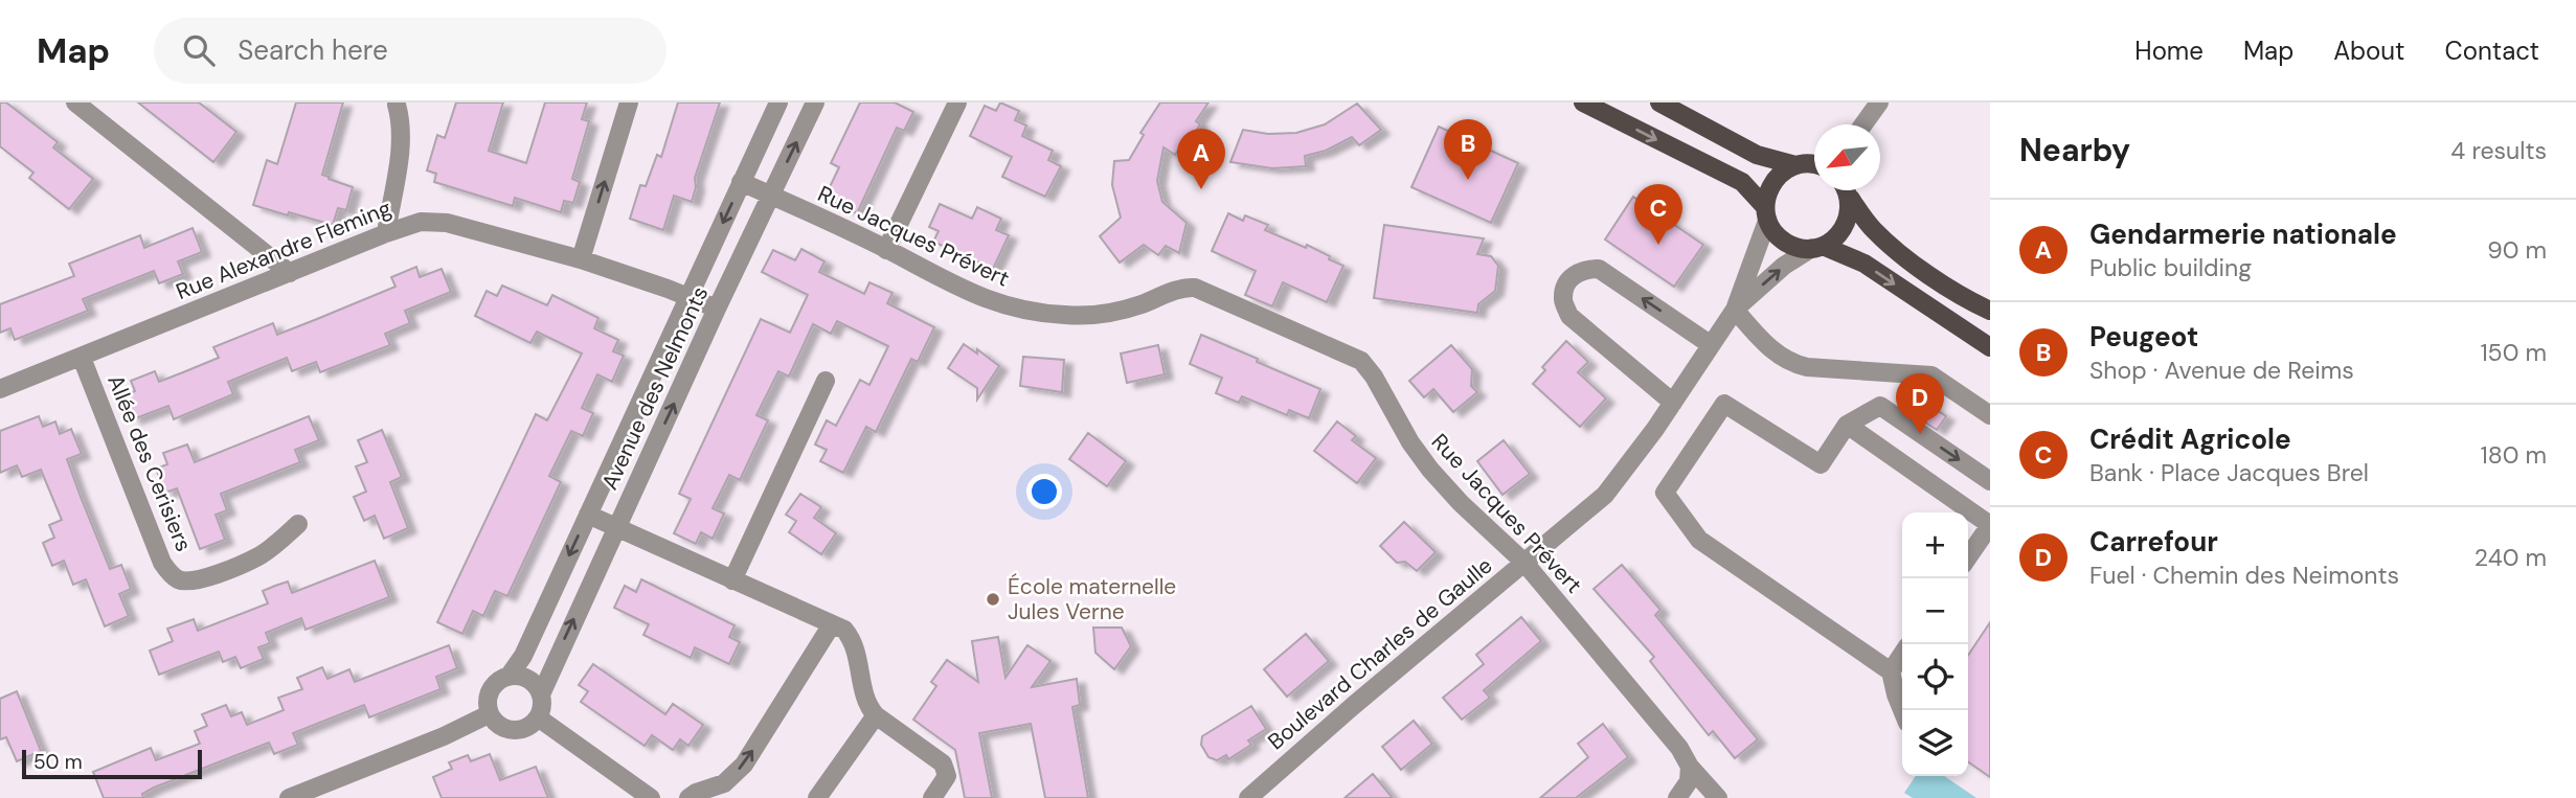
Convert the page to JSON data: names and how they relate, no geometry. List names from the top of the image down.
{
  "streets": {
    "street": [
      "Rue Jacques Prévert",
      "Rue Alexandre Fleming",
      "Avenue des Nelmonts",
      "Allée des Cerisiers",
      "Boulevard Charles de Gaulle"
    ]
  },
  "crossings": [
    ["Rue Jacques Prévert", "Avenue des Nelmonts"],
    ["Rue Jacques Prévert", "Boulevard Charles de Gaulle"],
    ["Rue Alexandre Fleming", "Avenue des Nelmonts"],
    ["Rue Alexandre Fleming", "Allée des Cerisiers"]
  ],
  "places": ["École maternelle Jules Verne"],
  "scale_bar": "50 m",
  "north": "bottom left",
  "page": {
    "header": "Map",
    "search": "Search here",
    "nav": [
      "Home",
      "Map",
      "About",
      "Contact"
    ],
    "heading": ["Nearby", "4 results"],
    "pins": [
      "B",
      "A",
      "C",
      "D"
    ],
    "list": [
      {
        "mark": "A",
        "name": "Gendarmerie nationale",
        "note": "Public building",
        "value": "90 m"
      },
      {
        "mark": "B",
        "name": "Peugeot",
        "note": "Shop · Avenue de Reims",
        "value": "150 m"
      },
      {
        "mark": "C",
        "name": "Crédit Agricole",
        "note": "Bank · Place Jacques Brel",
        "value": "180 m"
      },
      {
        "mark": "D",
        "name": "Carrefour",
        "note": "Fuel · Chemin des Neimonts",
        "value": "240 m"
      }
    ],
    "map_buttons": ["+", "−"],
    "scale": "50 m"
  }
}
